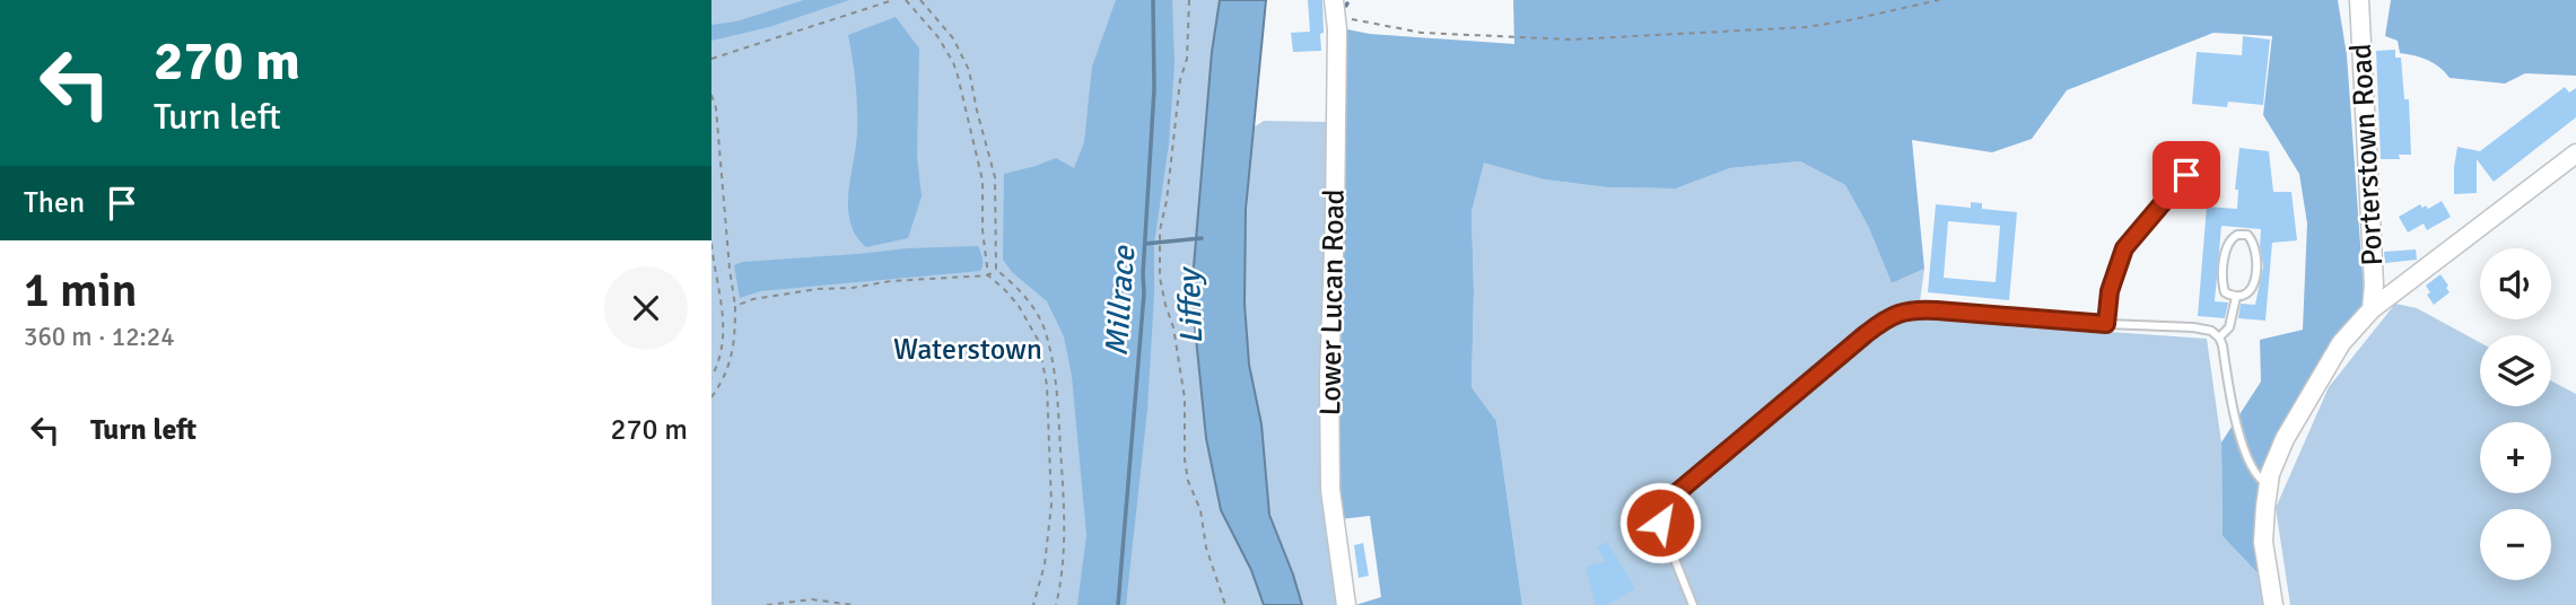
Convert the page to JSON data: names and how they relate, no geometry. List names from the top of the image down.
{
  "streets": {
    "street": ["Porterstown Road", "Lower Lucan Road"]
  },
  "water": ["Millrace", "Liffey"],
  "parks": ["Waterstown"],
  "page": {
    "turn": ["270 m", "Turn left"],
    "then": "Then",
    "heading": ["1 min", "360 m · 12:24"],
    "map_buttons": ["+", "−"],
    "list": [
      {
        "name": "Turn left",
        "value": "270 m"
      }
    ]
  }
}
